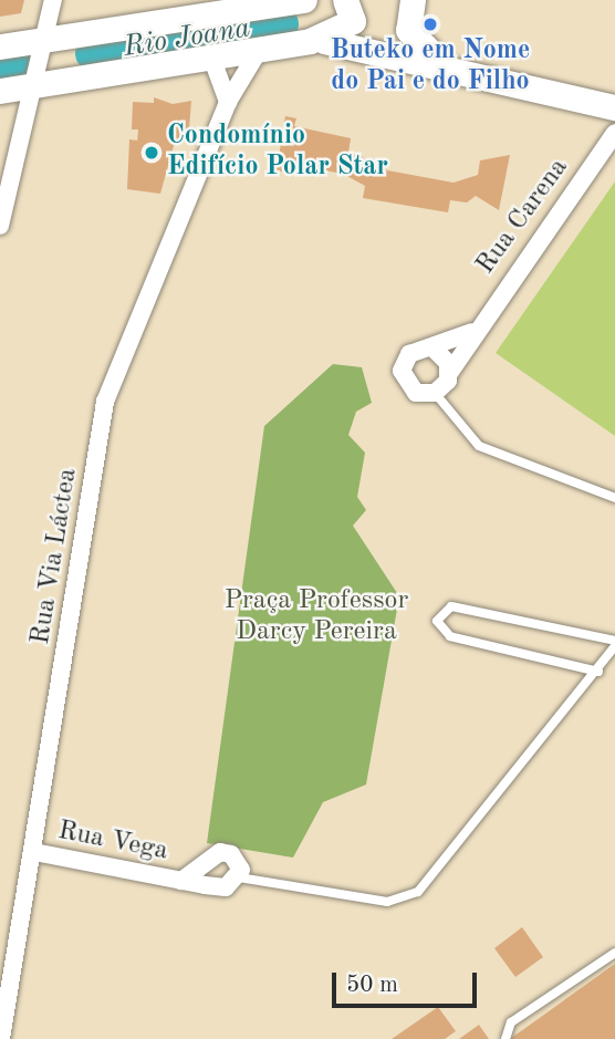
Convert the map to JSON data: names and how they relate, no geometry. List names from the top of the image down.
{
  "streets": {
    "street": ["Rua Carena", "Rua Via Láctea", "Rua Vega"]
  },
  "crossings": [
    ["Rua Via Láctea", "Rua Vega"]
  ],
  "water": ["Rio Joana"],
  "parks": ["Praça Professor Darcy Pereira"],
  "places": ["Buteko em Nome do Pai e do Filho", "Condomínio Edifício Polar Star"],
  "scale_bar": "50 m"
}
